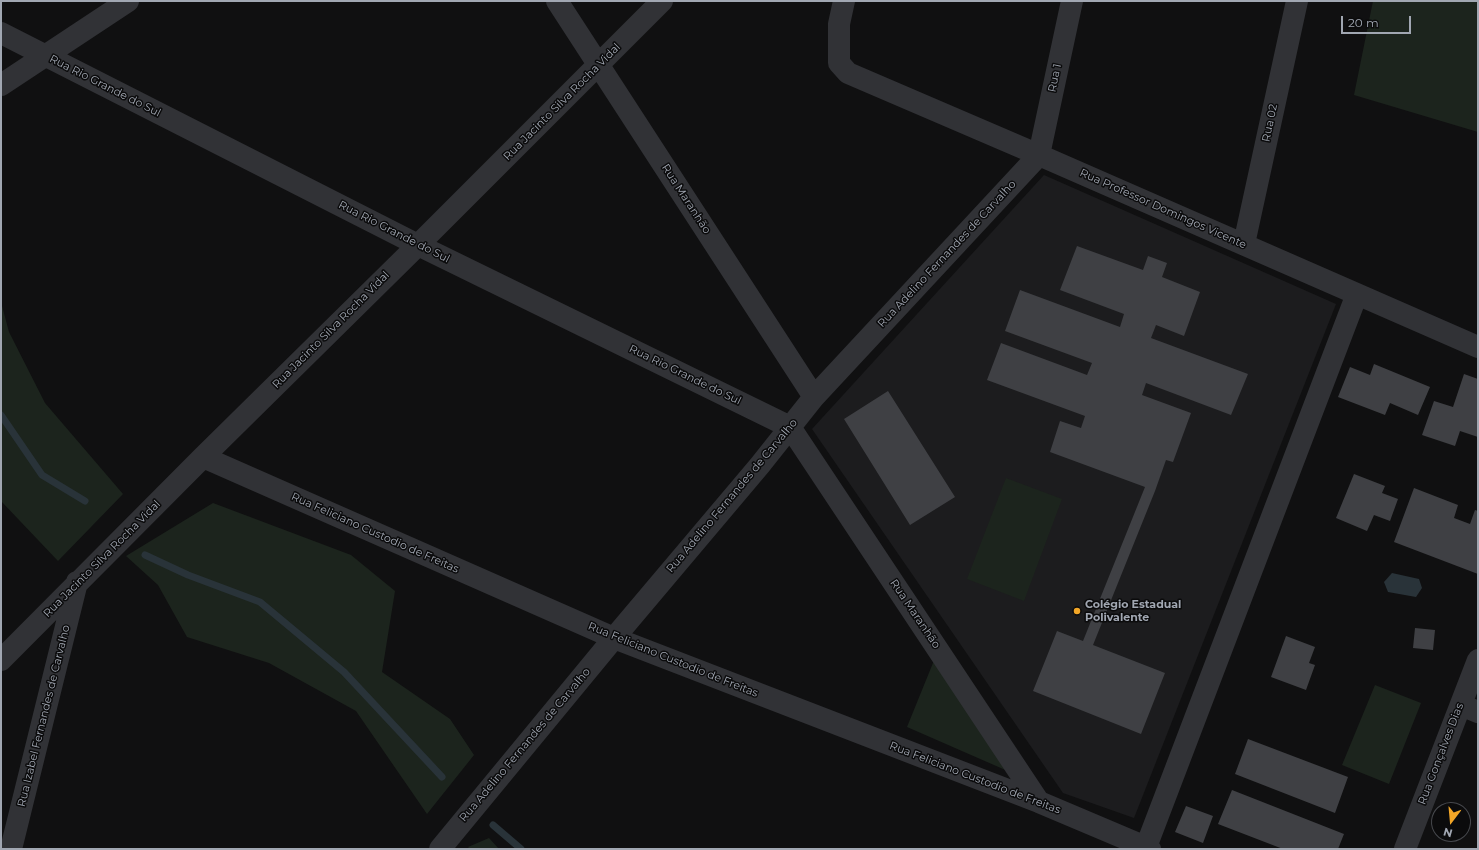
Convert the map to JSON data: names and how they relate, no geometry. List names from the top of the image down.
{
  "streets": {
    "street": [
      "Rua 1",
      "Rua Rio Grande do Sul",
      "Rua Jacinto Silva Rocha Vidal",
      "Rua 02",
      "Rua Maranhão",
      "Rua Professor Domingos Vicente",
      "Rua Adelino Fernandes de Carvalho",
      "Rua Feliciano Custodio de Freitas",
      "Rua Izabel Fernandes de Carvalho",
      "Rua Gonçalves Dias"
    ]
  },
  "crossings": [
    ["Rua 1", "Rua Professor Domingos Vicente"],
    ["Rua 1", "Rua Adelino Fernandes de Carvalho"],
    ["Rua Rio Grande do Sul", "Rua Jacinto Silva Rocha Vidal"],
    ["Rua Rio Grande do Sul", "Rua Maranhão"],
    ["Rua Rio Grande do Sul", "Rua Adelino Fernandes de Carvalho"],
    ["Rua Jacinto Silva Rocha Vidal", "Rua Maranhão"],
    ["Rua Jacinto Silva Rocha Vidal", "Rua Feliciano Custodio de Freitas"],
    ["Rua Jacinto Silva Rocha Vidal", "Rua Izabel Fernandes de Carvalho"],
    ["Rua 02", "Rua Professor Domingos Vicente"],
    ["Rua Maranhão", "Rua Adelino Fernandes de Carvalho"],
    ["Rua Maranhão", "Rua Feliciano Custodio de Freitas"],
    ["Rua Professor Domingos Vicente", "Rua Adelino Fernandes de Carvalho"],
    ["Rua Adelino Fernandes de Carvalho", "Rua Feliciano Custodio de Freitas"]
  ],
  "places": ["Colégio Estadual Polivalente"],
  "scale_bar": "20 m",
  "north": "bottom"
}
